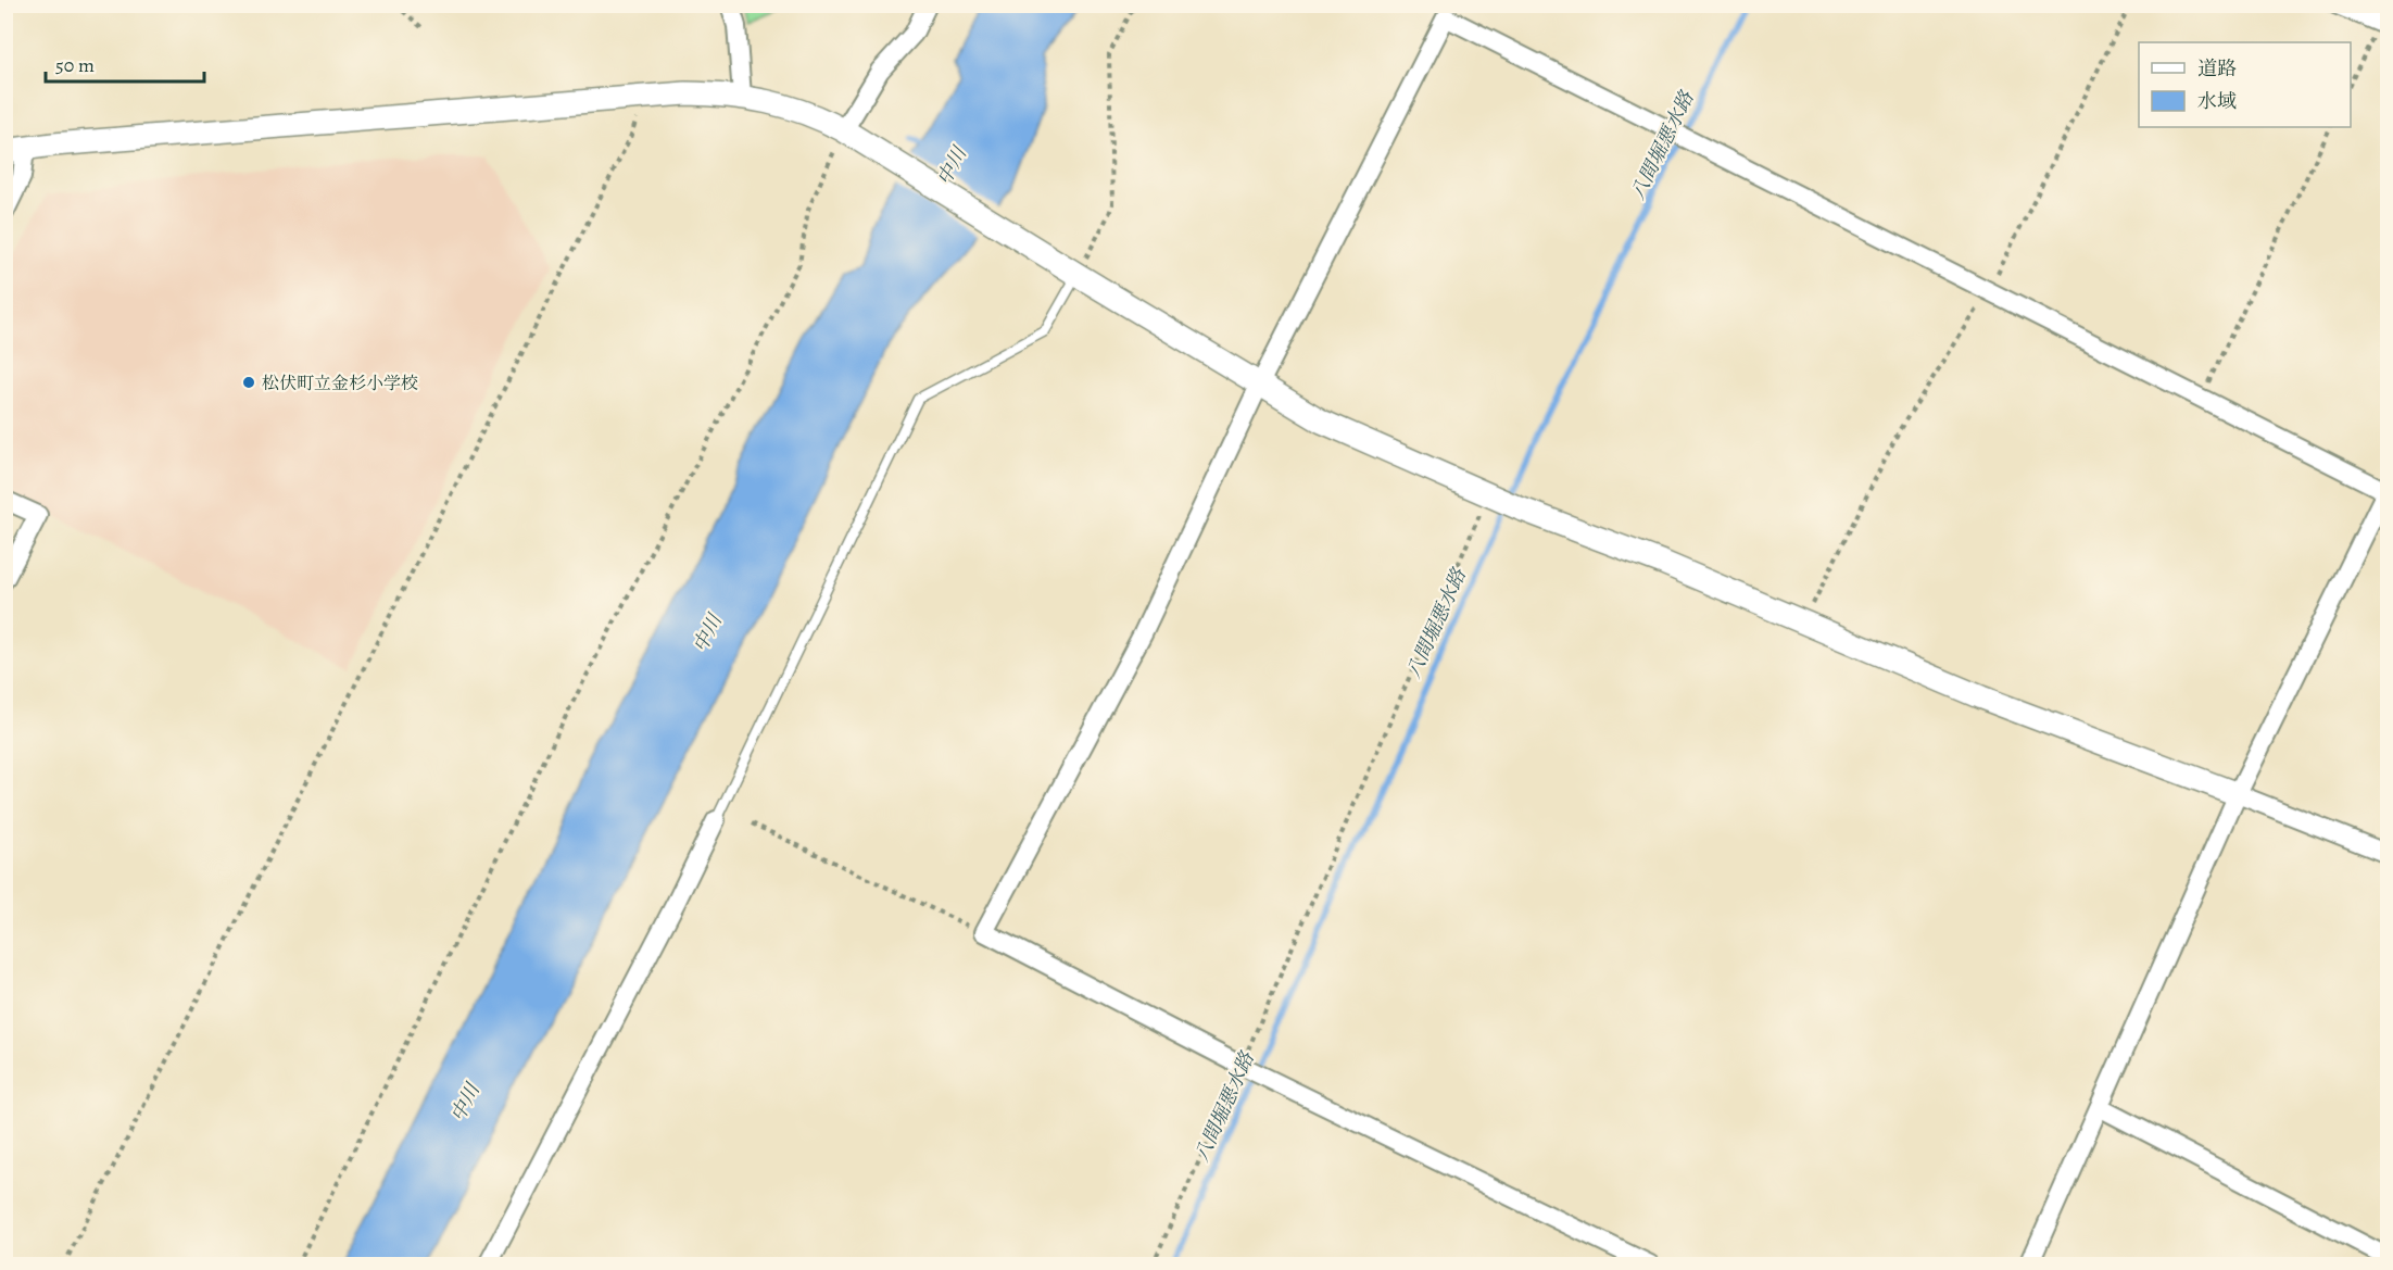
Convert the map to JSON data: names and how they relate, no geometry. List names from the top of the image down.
{
  "water": ["八間堀悪水路", "中川"],
  "places": ["松伏町立金杉小学校"],
  "legend": ["道路", "水域"],
  "scale_bar": "50 m"
}
